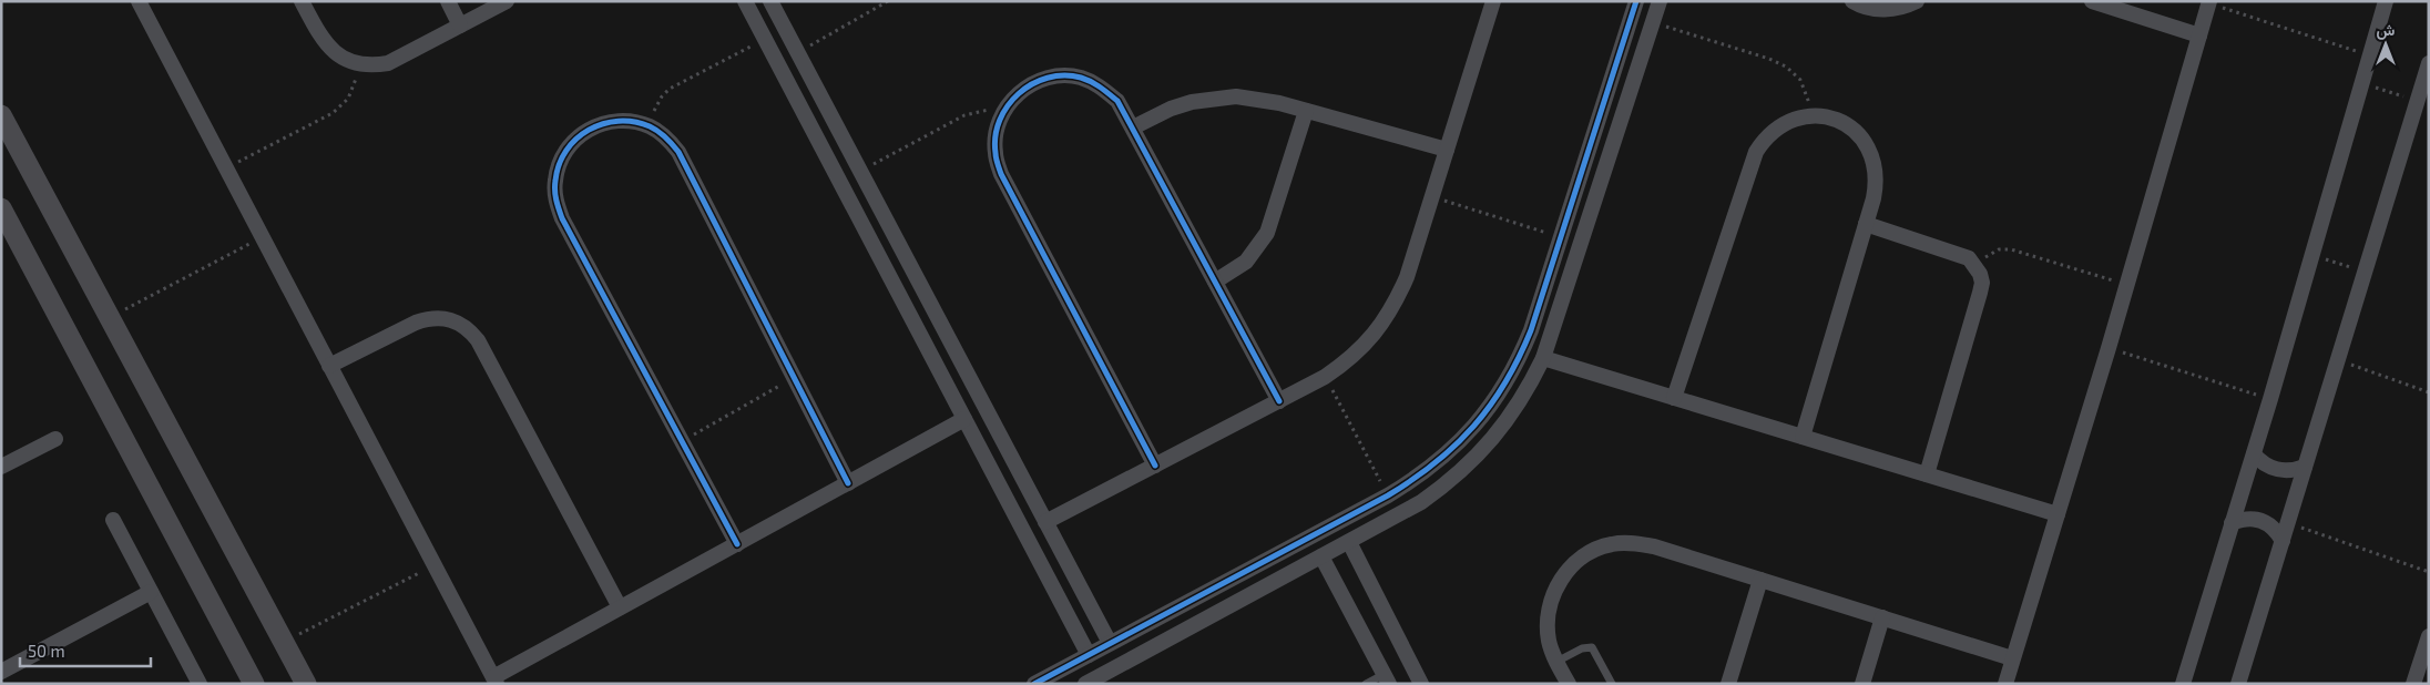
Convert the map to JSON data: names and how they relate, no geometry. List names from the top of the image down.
{
  "scale_bar": "50 m",
  "north": "top"
}
